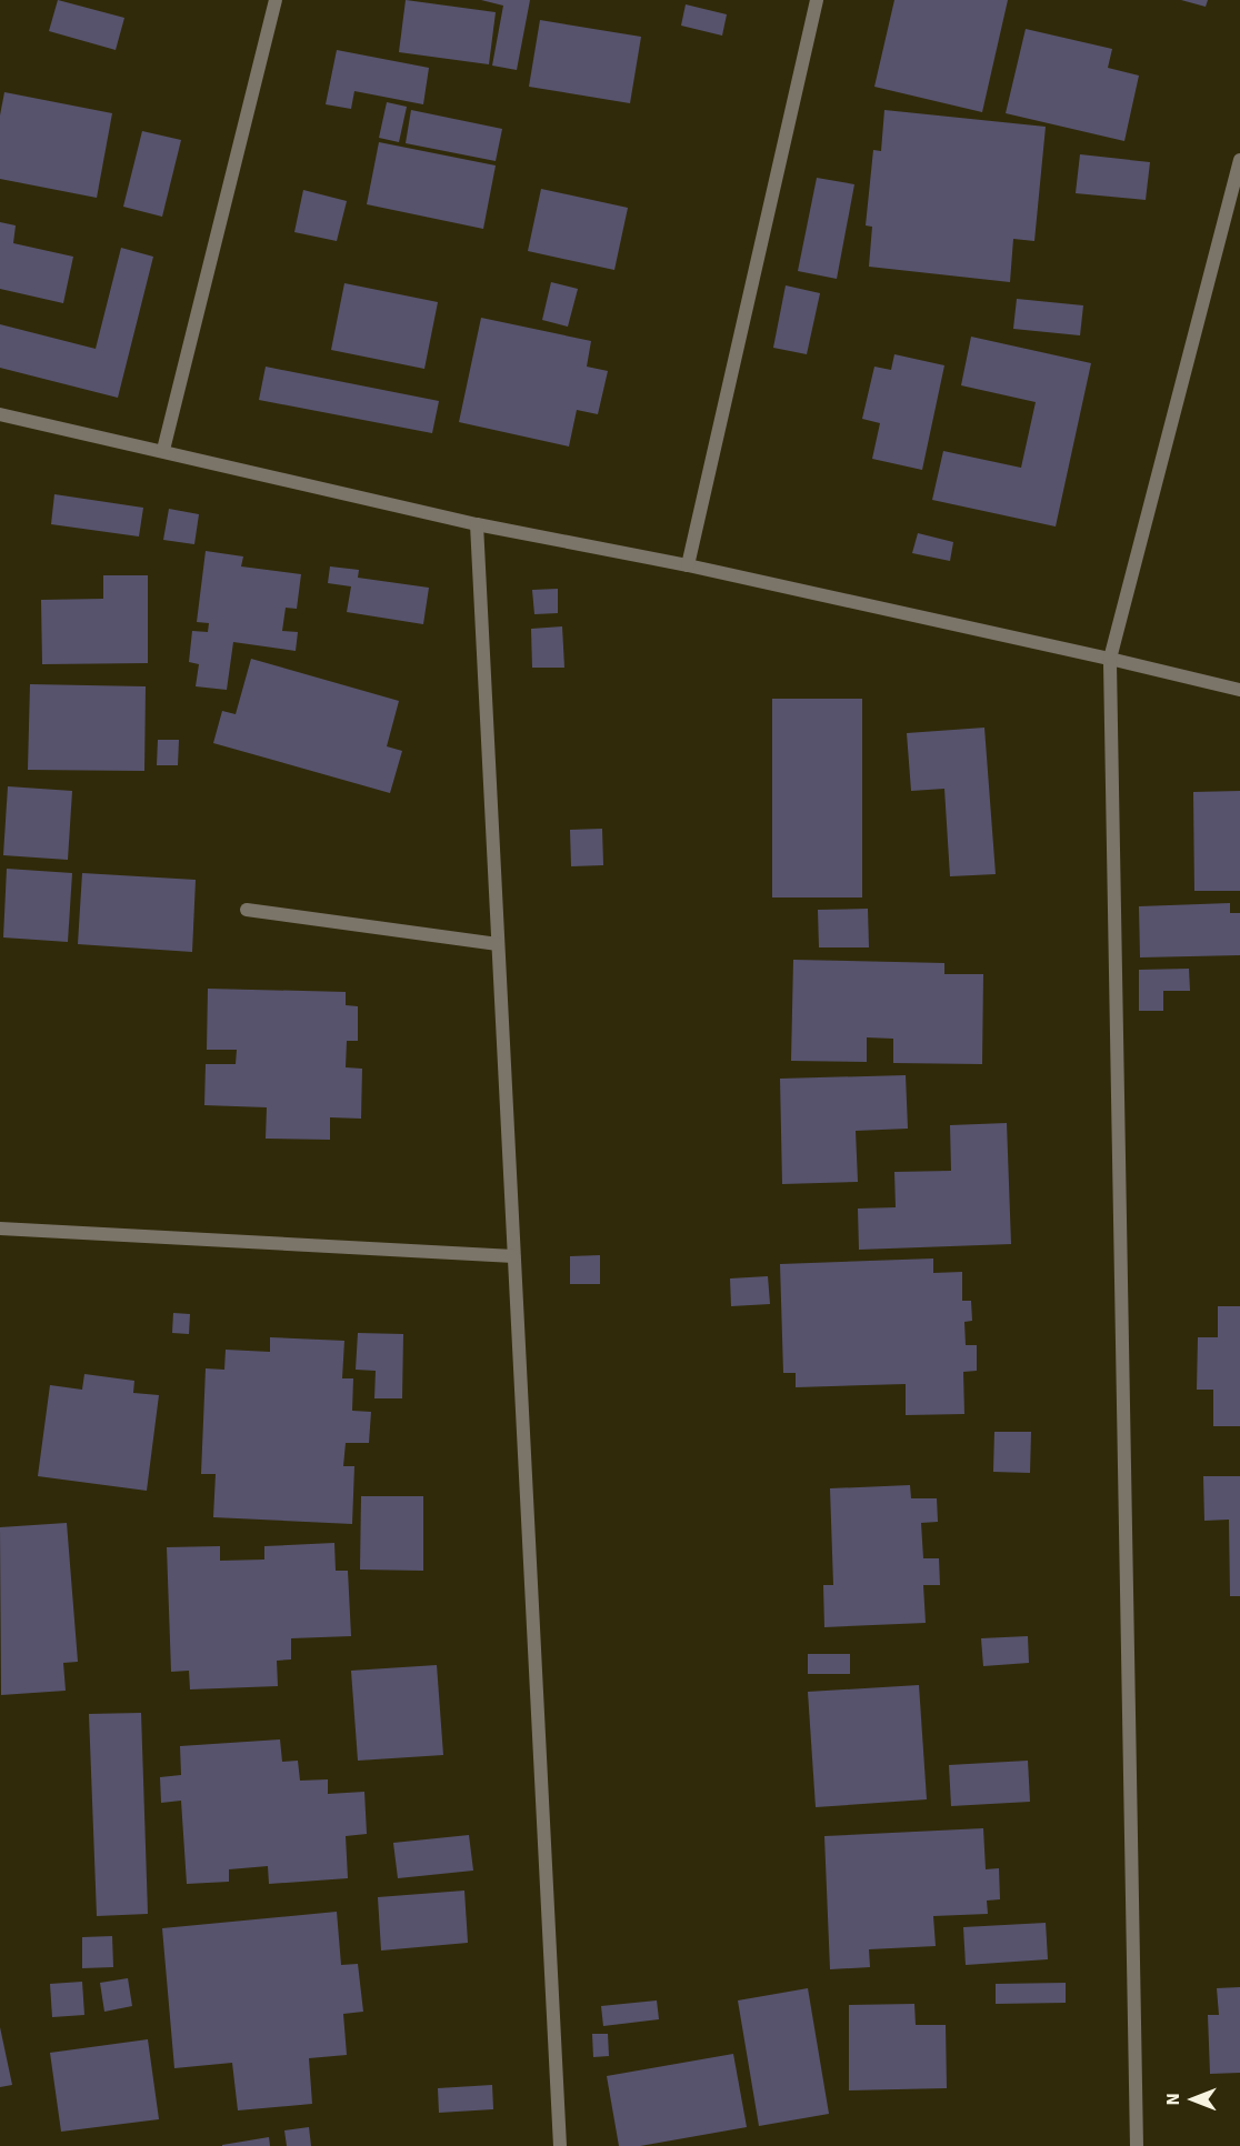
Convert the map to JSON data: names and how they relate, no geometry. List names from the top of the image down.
{
  "north": "left"
}
